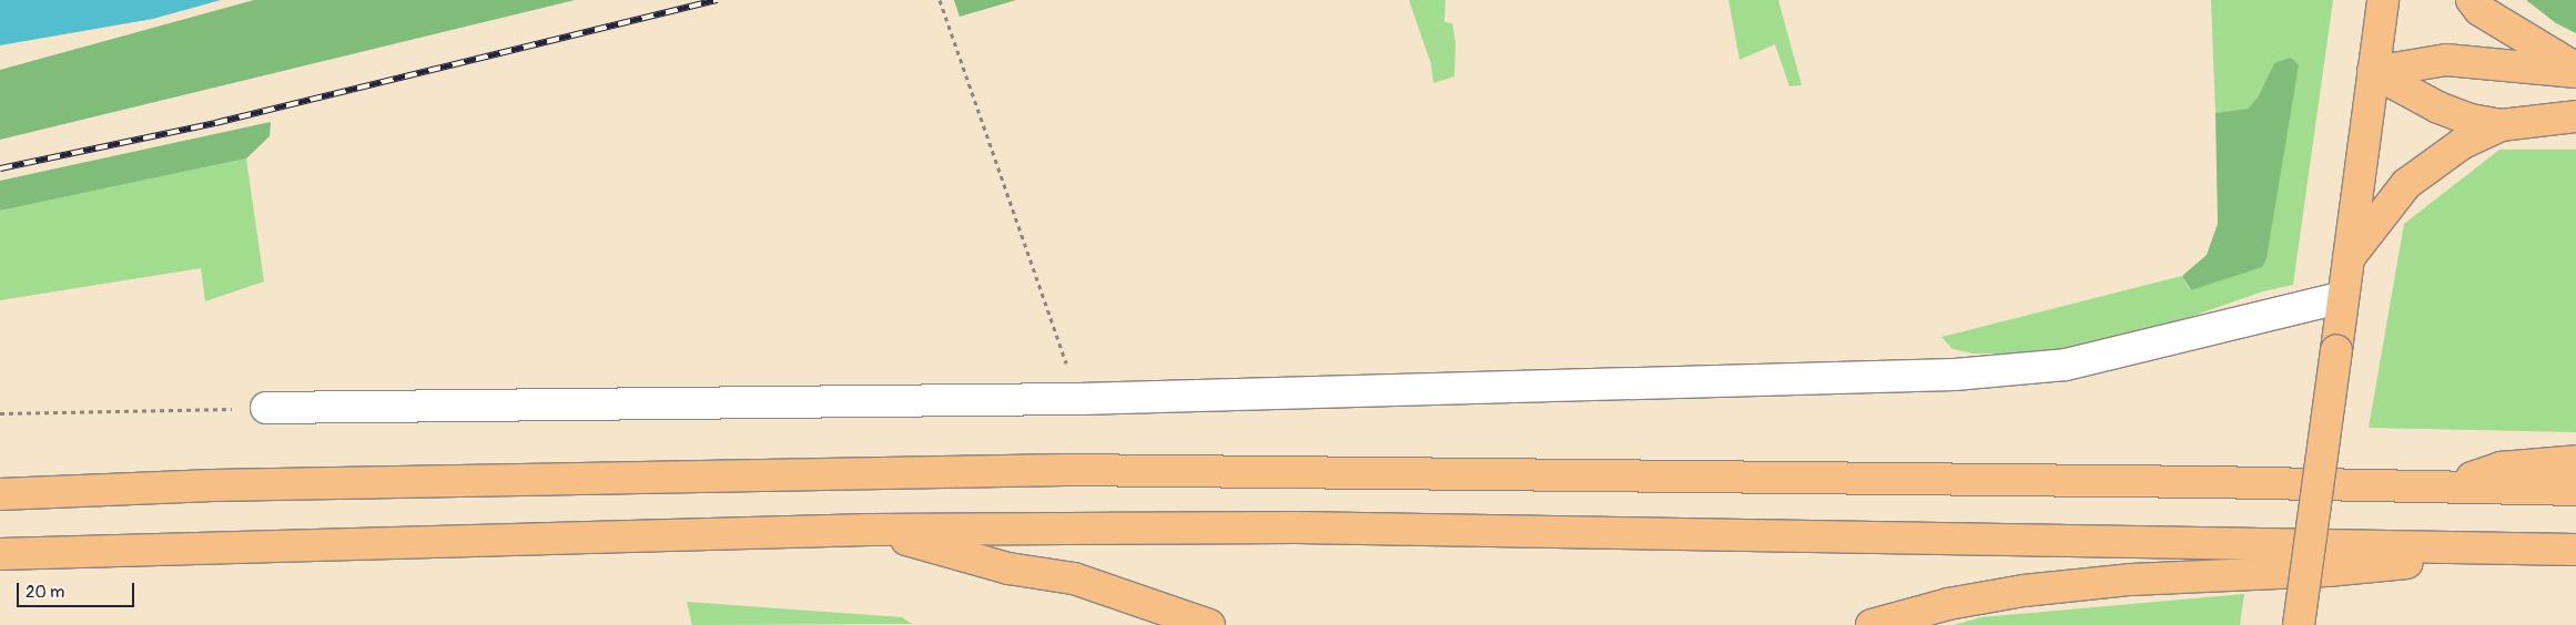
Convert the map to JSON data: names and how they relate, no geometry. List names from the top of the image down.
{
  "scale_bar": "20 m"
}
